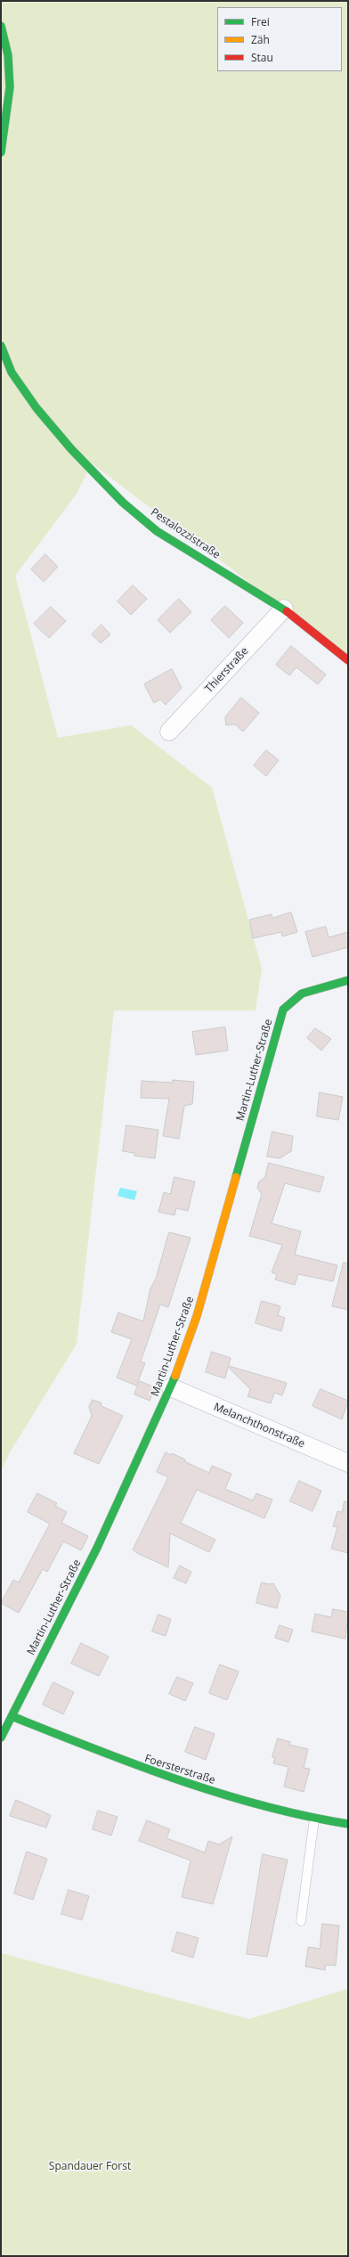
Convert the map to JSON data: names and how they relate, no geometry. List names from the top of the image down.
{
  "streets": {
    "street": [
      "Pestalozzistraße",
      "Thierstraße",
      "Martin-Luther-Straße",
      "Melanchthonstraße",
      "Foersterstraße"
    ]
  },
  "crossings": [
    ["Pestalozzistraße", "Thierstraße"],
    ["Martin-Luther-Straße", "Melanchthonstraße"],
    ["Martin-Luther-Straße", "Foersterstraße"]
  ],
  "parks": ["Spandauer Forst"],
  "legend": ["Frei", "Zäh", "Stau"]
}
